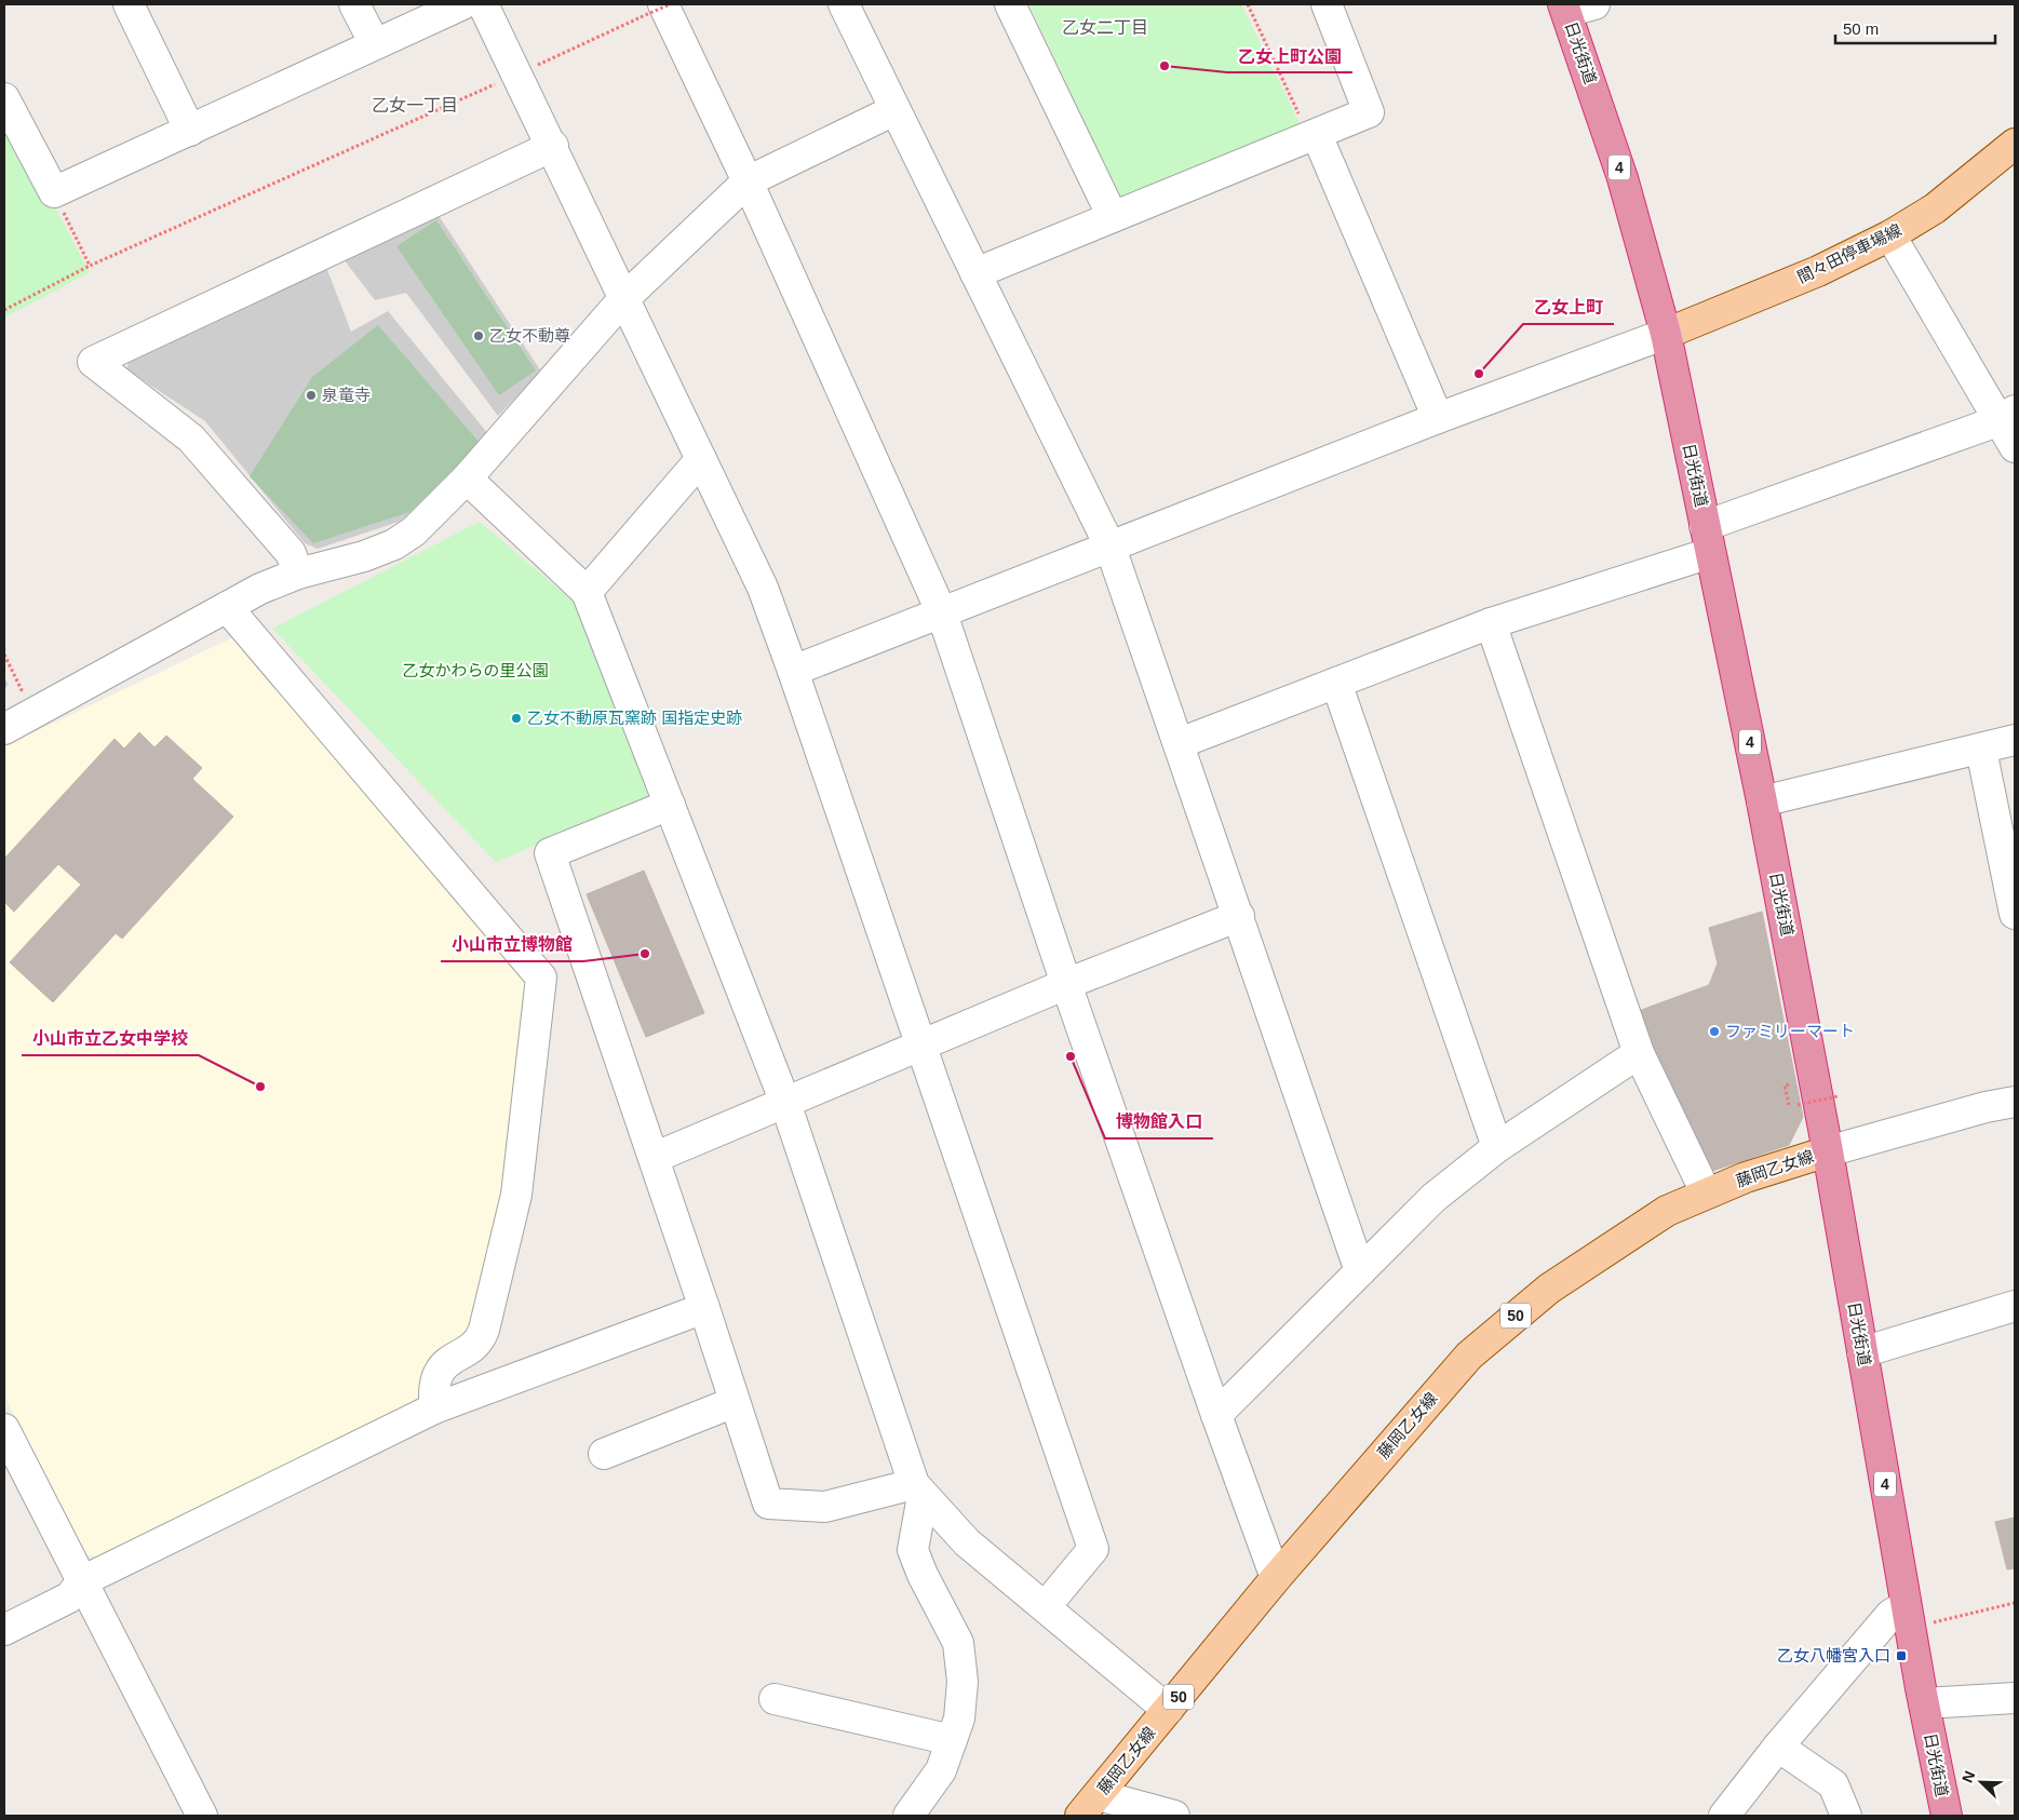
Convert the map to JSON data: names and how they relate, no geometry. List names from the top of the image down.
{
  "streets": {
    "highway": ["日光街道", "4"],
    "main road": ["間々田停車場線", "藤岡乙女線", "50"]
  },
  "crossings": [
    ["日光街道", "間々田停車場線"],
    ["日光街道", "藤岡乙女線"]
  ],
  "districts": ["乙女二丁目", "乙女一丁目"],
  "parks": ["乙女かわらの里公園"],
  "places": {
    "other": [
      "乙女上町公園",
      "乙女不動尊",
      "乙女上町",
      "泉竜寺",
      "乙女不動原瓦窯跡 国指定史跡",
      "小山市立博物館",
      "ファミリーマート",
      "博物館入口",
      "小山市立乙女中学校"
    ],
    "transit": ["乙女八幡宮入口"]
  },
  "scale_bar": "50 m",
  "north": "top left"
}
